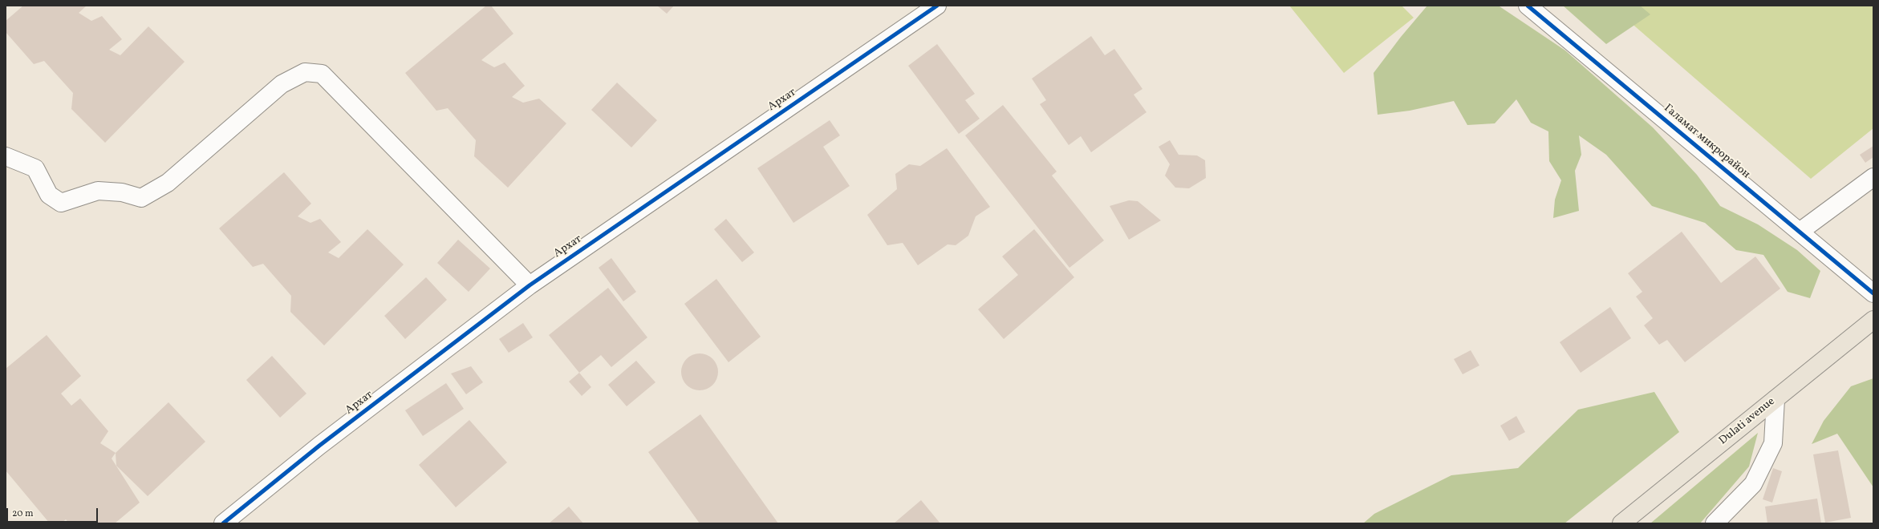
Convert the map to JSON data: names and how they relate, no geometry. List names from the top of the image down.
{
  "streets": {
    "main road": ["Dulati avenue"],
    "street": ["Архат", "Галамат микрорайон"]
  },
  "scale_bar": "20 m"
}
